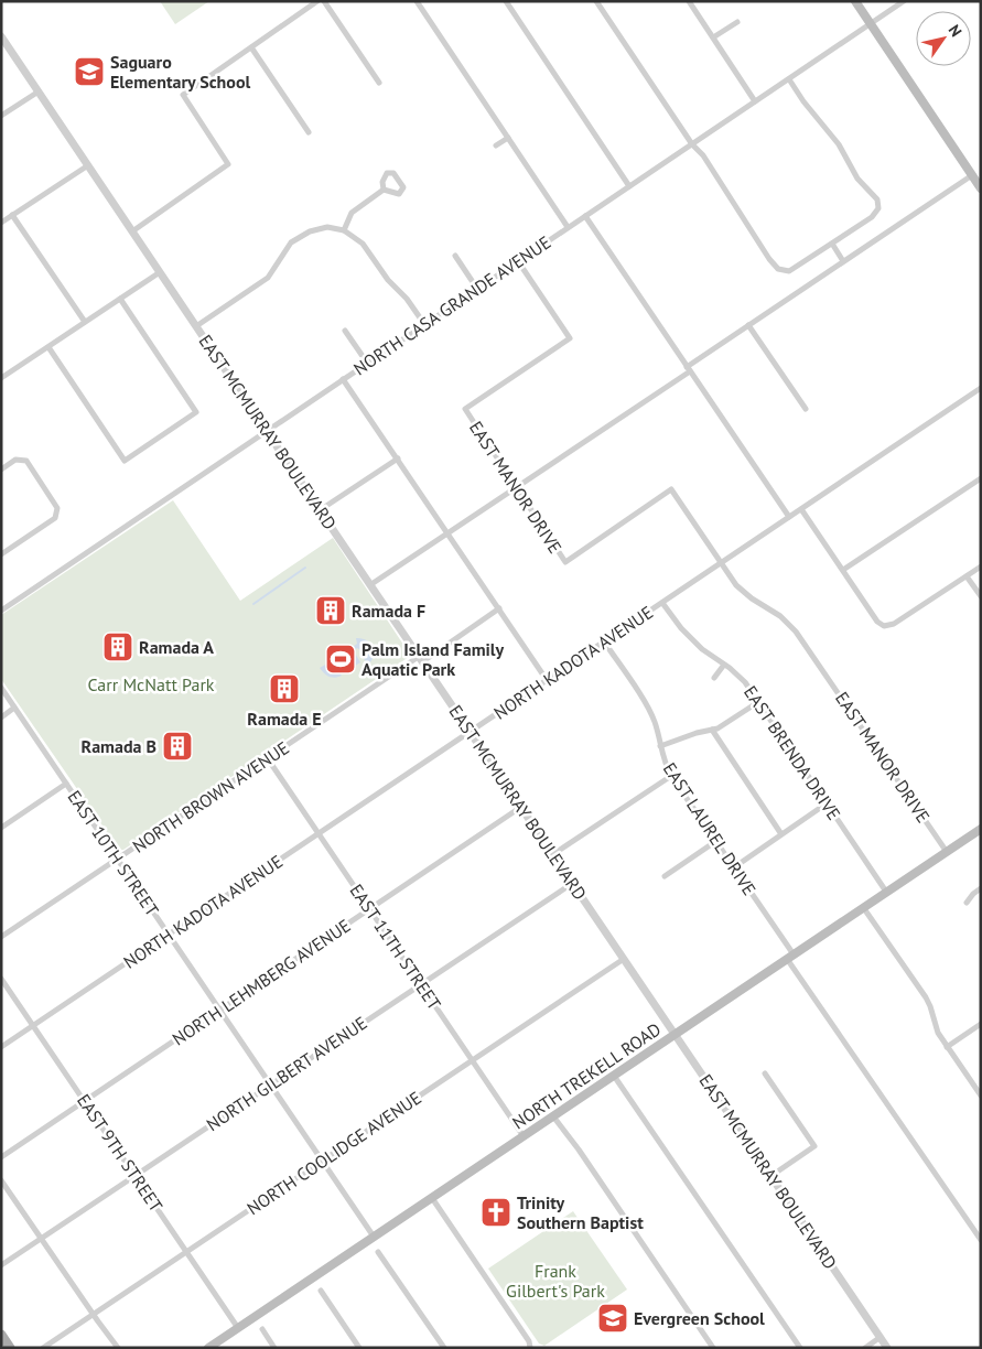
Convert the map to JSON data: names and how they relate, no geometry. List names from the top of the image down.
{
  "streets": {
    "main road": ["NORTH TREKELL ROAD"],
    "street": [
      "NORTH CASA GRANDE AVENUE",
      "EAST MCMURRAY BOULEVARD",
      "EAST MANOR DRIVE",
      "NORTH KADOTA AVENUE",
      "EAST BRENDA DRIVE",
      "NORTH BROWN AVENUE",
      "EAST LAUREL DRIVE",
      "EAST 10TH STREET",
      "EAST 11TH STREET",
      "NORTH LEHMBERG AVENUE",
      "NORTH GILBERT AVENUE",
      "EAST 9TH STREET",
      "NORTH COOLIDGE AVENUE"
    ]
  },
  "crossings": [
    ["NORTH CASA GRANDE AVENUE", "EAST MCMURRAY BOULEVARD"],
    ["NORTH CASA GRANDE AVENUE", "EAST MANOR DRIVE"],
    ["EAST MCMURRAY BOULEVARD", "NORTH KADOTA AVENUE"],
    ["EAST MCMURRAY BOULEVARD", "NORTH BROWN AVENUE"],
    ["EAST MCMURRAY BOULEVARD", "NORTH LEHMBERG AVENUE"],
    ["EAST MCMURRAY BOULEVARD", "NORTH GILBERT AVENUE"],
    ["EAST MCMURRAY BOULEVARD", "NORTH TREKELL ROAD"],
    ["EAST MCMURRAY BOULEVARD", "NORTH COOLIDGE AVENUE"],
    ["EAST MANOR DRIVE", "NORTH KADOTA AVENUE"],
    ["EAST MANOR DRIVE", "NORTH TREKELL ROAD"],
    ["NORTH KADOTA AVENUE", "EAST BRENDA DRIVE"],
    ["NORTH KADOTA AVENUE", "EAST LAUREL DRIVE"],
    ["NORTH KADOTA AVENUE", "EAST 10TH STREET"],
    ["NORTH KADOTA AVENUE", "EAST 11TH STREET"],
    ["NORTH KADOTA AVENUE", "EAST 9TH STREET"],
    ["EAST BRENDA DRIVE", "NORTH TREKELL ROAD"],
    ["NORTH BROWN AVENUE", "EAST 10TH STREET"],
    ["NORTH BROWN AVENUE", "EAST 11TH STREET"],
    ["EAST LAUREL DRIVE", "NORTH TREKELL ROAD"],
    ["EAST 10TH STREET", "NORTH LEHMBERG AVENUE"],
    ["EAST 10TH STREET", "NORTH GILBERT AVENUE"],
    ["EAST 10TH STREET", "NORTH TREKELL ROAD"],
    ["EAST 10TH STREET", "NORTH COOLIDGE AVENUE"],
    ["EAST 11TH STREET", "NORTH LEHMBERG AVENUE"],
    ["EAST 11TH STREET", "NORTH GILBERT AVENUE"],
    ["EAST 11TH STREET", "NORTH TREKELL ROAD"],
    ["EAST 11TH STREET", "NORTH COOLIDGE AVENUE"],
    ["NORTH LEHMBERG AVENUE", "EAST 9TH STREET"],
    ["NORTH GILBERT AVENUE", "EAST 9TH STREET"],
    ["NORTH TREKELL ROAD", "EAST 9TH STREET"],
    ["EAST 9TH STREET", "NORTH COOLIDGE AVENUE"]
  ],
  "parks": ["Carr McNatt Park", "Frank Gilbert's Park"],
  "places": {
    "school or university": ["Saguaro Elementary School", "Evergreen School"],
    "building": [
      "Ramada F",
      "Ramada A",
      "Ramada E",
      "Ramada B"
    ],
    "sports": ["Palm Island Family Aquatic Park"],
    "church": ["Trinity Southern Baptist"]
  },
  "north": "top right"
}
